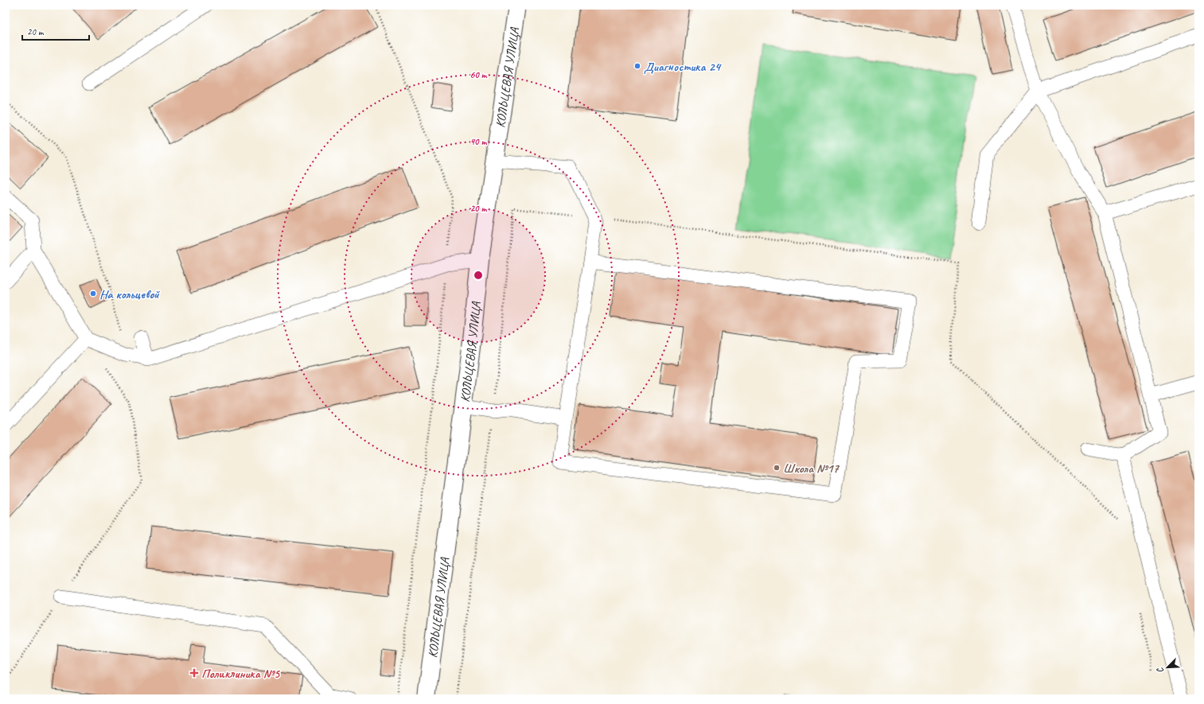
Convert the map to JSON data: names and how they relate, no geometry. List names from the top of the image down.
{
  "streets": {
    "street": ["КОЛЬЦЕВАЯ УЛИЦА"]
  },
  "places": {
    "other": ["Диагностика 24", "На кольцевой", "Школа №17"],
    "health": ["Поликлиника №5"]
  },
  "scale_bar": "20 m",
  "north": "bottom left",
  "rings": ["60 m", "40 m", "20 m"]
}
